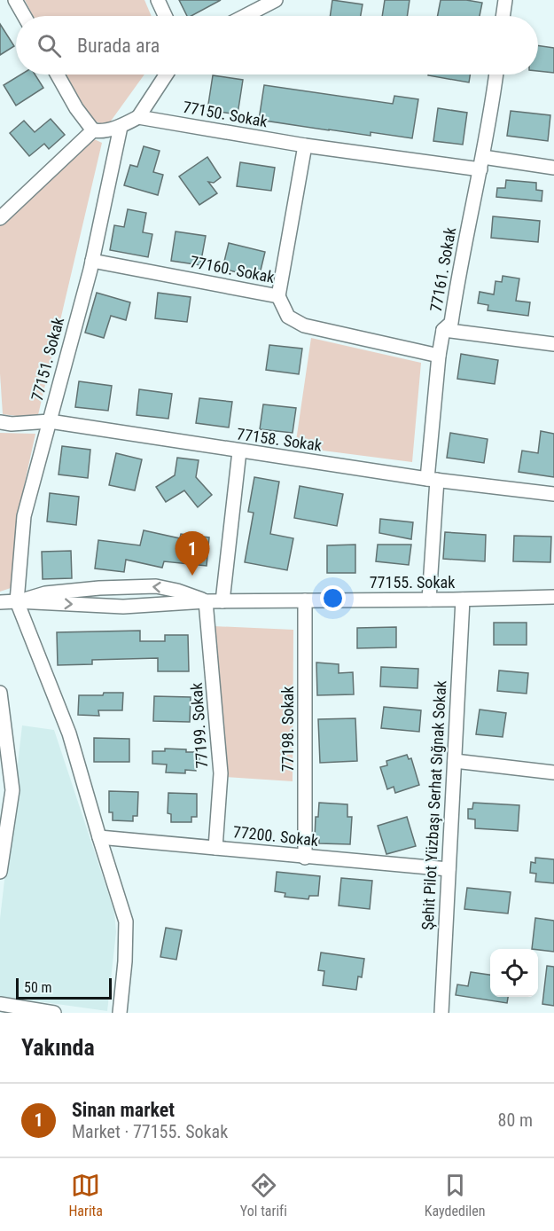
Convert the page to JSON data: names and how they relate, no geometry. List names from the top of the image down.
{
  "streets": {
    "street": [
      "77150. Sokak",
      "77160. Sokak",
      "77161. Sokak",
      "77151. Sokak",
      "77158. Sokak",
      "77155. Sokak",
      "77199. Sokak",
      "77198. Sokak",
      "Şehit Pilot Yüzbaşı Serhat Sığnak Sokak",
      "77200. Sokak"
    ]
  },
  "crossings": [
    ["77150. Sokak", "77160. Sokak"],
    ["77150. Sokak", "77161. Sokak"],
    ["77160. Sokak", "77151. Sokak"],
    ["77161. Sokak", "77158. Sokak"],
    ["77161. Sokak", "77155. Sokak"],
    ["77151. Sokak", "77158. Sokak"],
    ["77151. Sokak", "77155. Sokak"],
    ["77155. Sokak", "77199. Sokak"],
    ["77155. Sokak", "77198. Sokak"],
    ["77155. Sokak", "Şehit Pilot Yüzbaşı Serhat Sığnak Sokak"],
    ["77199. Sokak", "77200. Sokak"],
    ["77198. Sokak", "77200. Sokak"],
    ["Şehit Pilot Yüzbaşı Serhat Sığnak Sokak", "77200. Sokak"]
  ],
  "scale_bar": "50 m",
  "page": {
    "search": "Burada ara",
    "pins": "1",
    "scale": "50 m",
    "heading": "Yakında",
    "list": [
      {
        "mark": "1",
        "name": "Sinan market",
        "note": "Market · 77155. Sokak",
        "value": "80 m"
      }
    ],
    "nav": ["Harita", "Yol tarifi", "Kaydedilen"]
  }
}
